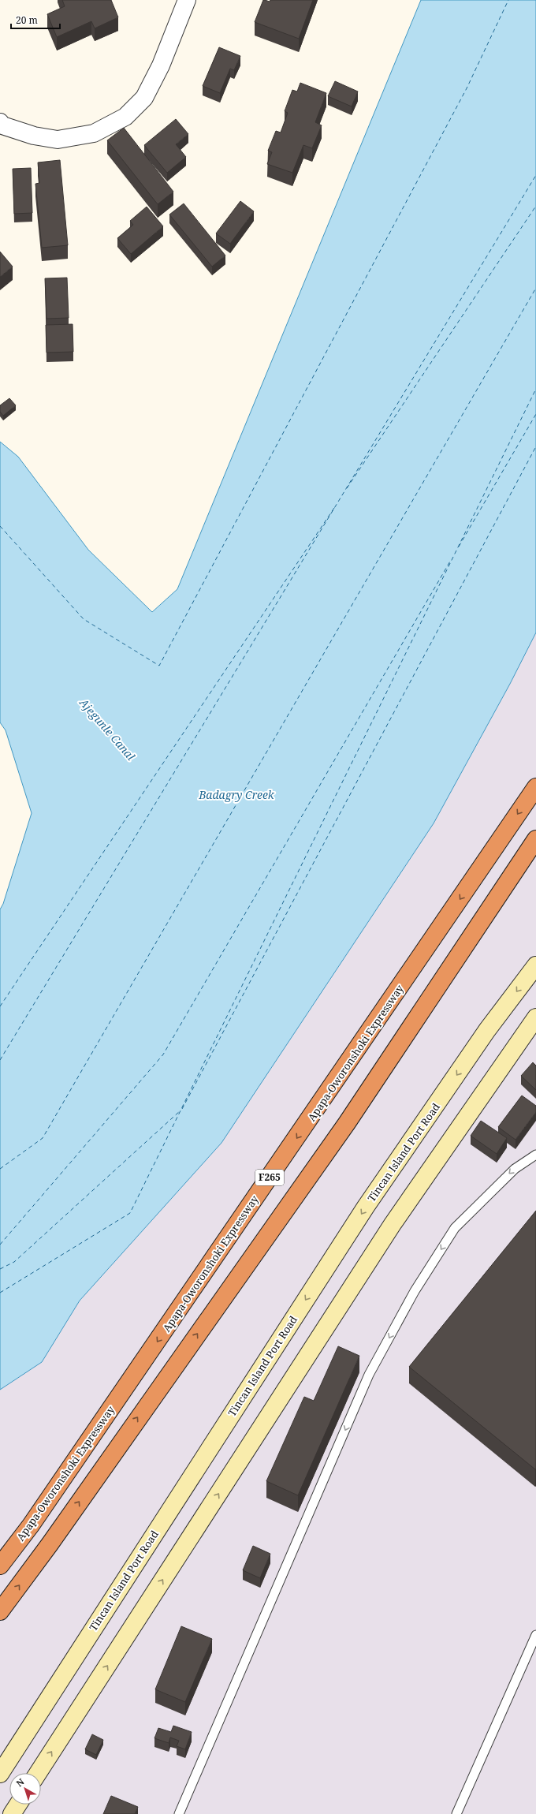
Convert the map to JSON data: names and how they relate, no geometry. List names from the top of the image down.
{
  "streets": {
    "highway": ["Apapa-Oworonshoki Expressway", "F265"],
    "street": ["Tincan Island Port Road"]
  },
  "water": ["Ajegunle Canal", "Badagry Creek"],
  "scale_bar": "20 m",
  "north": "top left"
}
